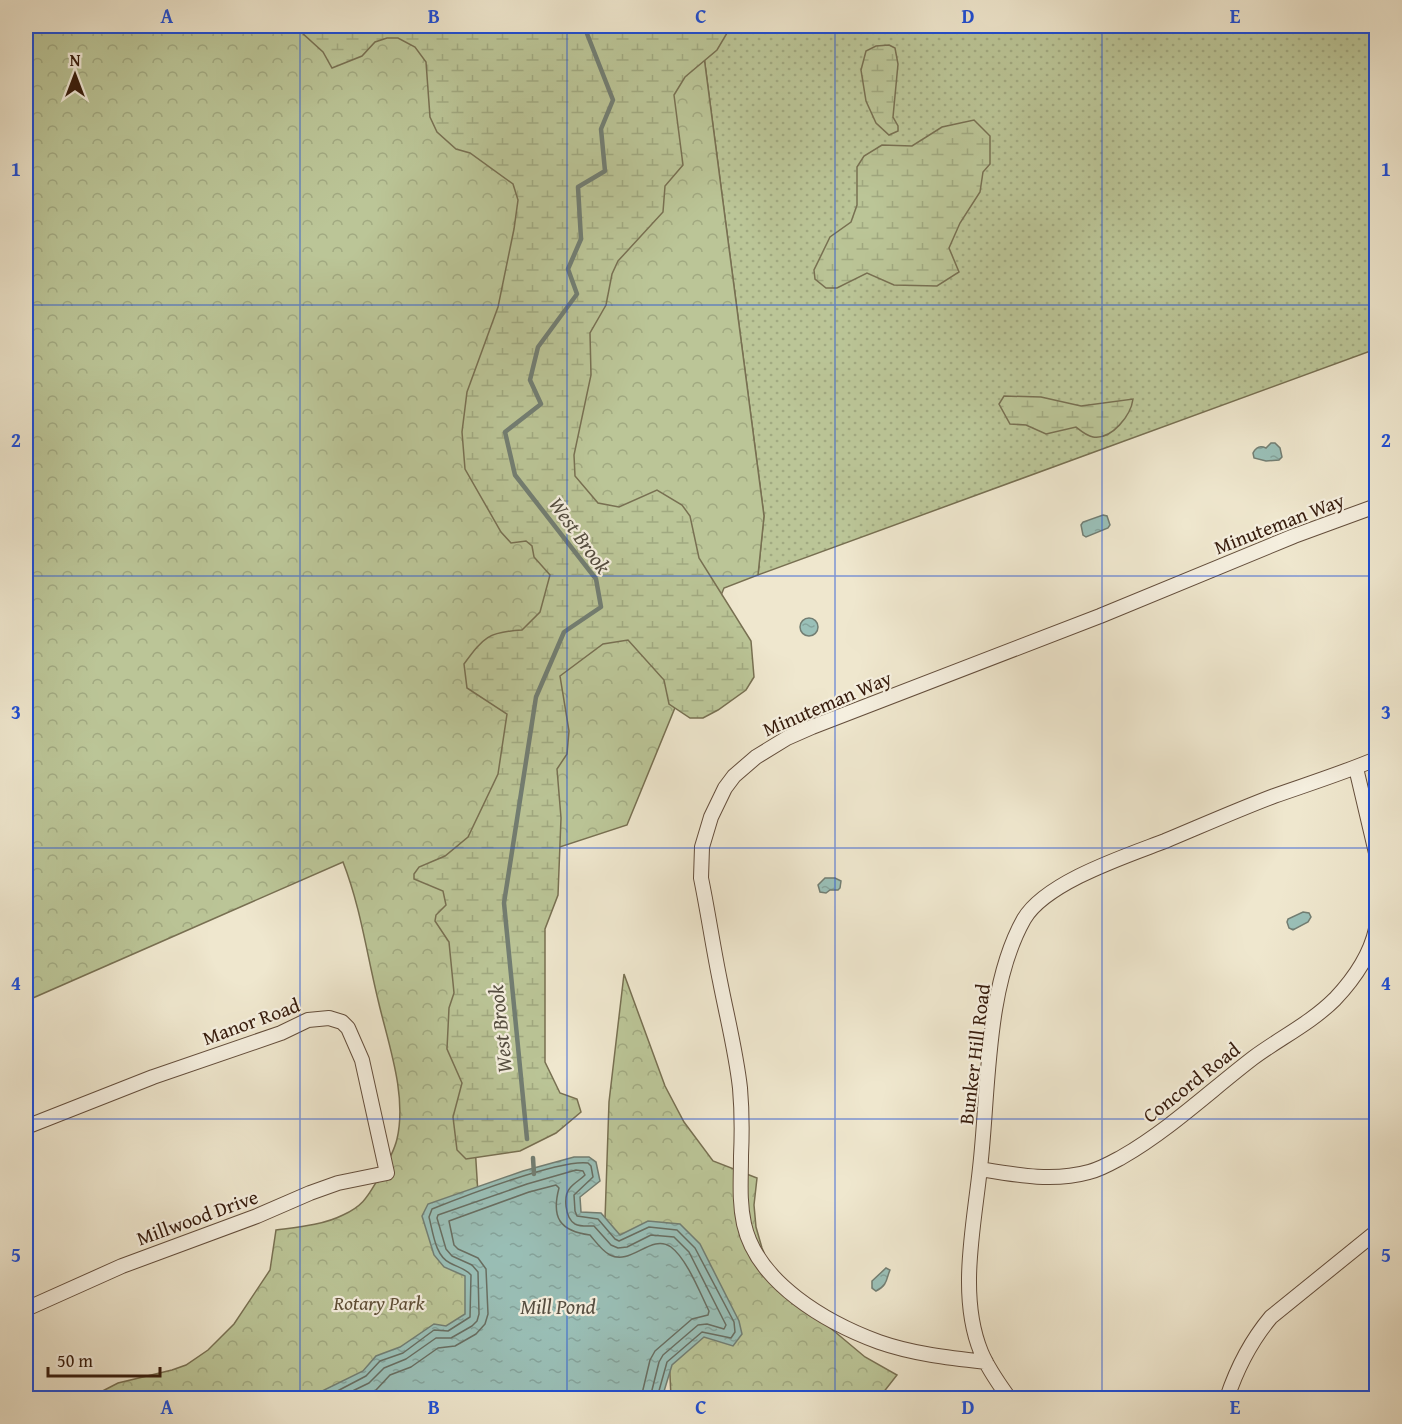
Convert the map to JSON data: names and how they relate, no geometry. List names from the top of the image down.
{
  "streets": {
    "street": [
      "Minuteman Way",
      "Manor Road",
      "Bunker Hill Road",
      "Concord Road",
      "Millwood Drive"
    ]
  },
  "crossings": [
    ["Minuteman Way", "Bunker Hill Road"],
    ["Manor Road", "Millwood Drive"],
    ["Bunker Hill Road", "Concord Road"]
  ],
  "water": ["West Brook", "Mill Pond"],
  "parks": ["Rotary Park"],
  "scale_bar": "50 m",
  "north": "top",
  "grid": {
    "columns": [
      "A",
      "B",
      "C",
      "D",
      "E"
    ],
    "rows": [
      "1",
      "2",
      "3",
      "4",
      "5"
    ]
  }
}
